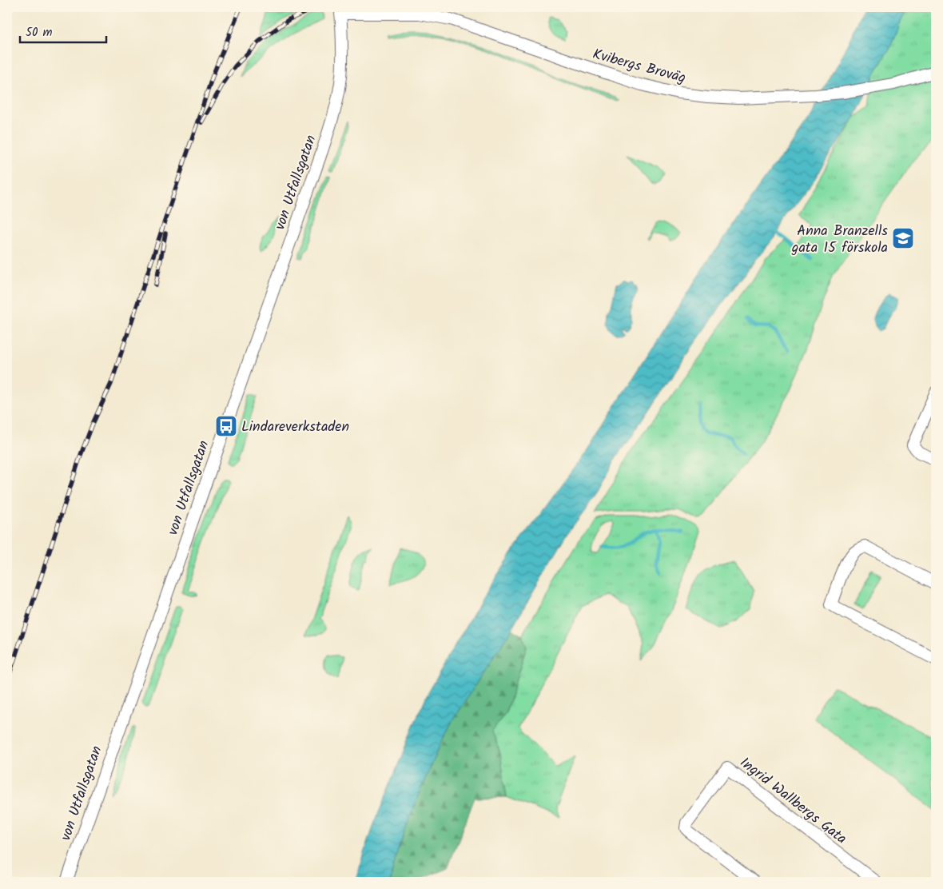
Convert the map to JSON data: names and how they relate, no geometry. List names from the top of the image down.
{
  "streets": {
    "street": ["Kvibergs Broväg", "von Utfallsgatan", "Ingrid Wallbergs Gata"]
  },
  "crossings": [
    ["Kvibergs Broväg", "von Utfallsgatan"]
  ],
  "places": {
    "school or university": ["Anna Branzells gata 15 förskola"],
    "bus stop": ["Lindareverkstaden"]
  },
  "scale_bar": "50 m"
}
